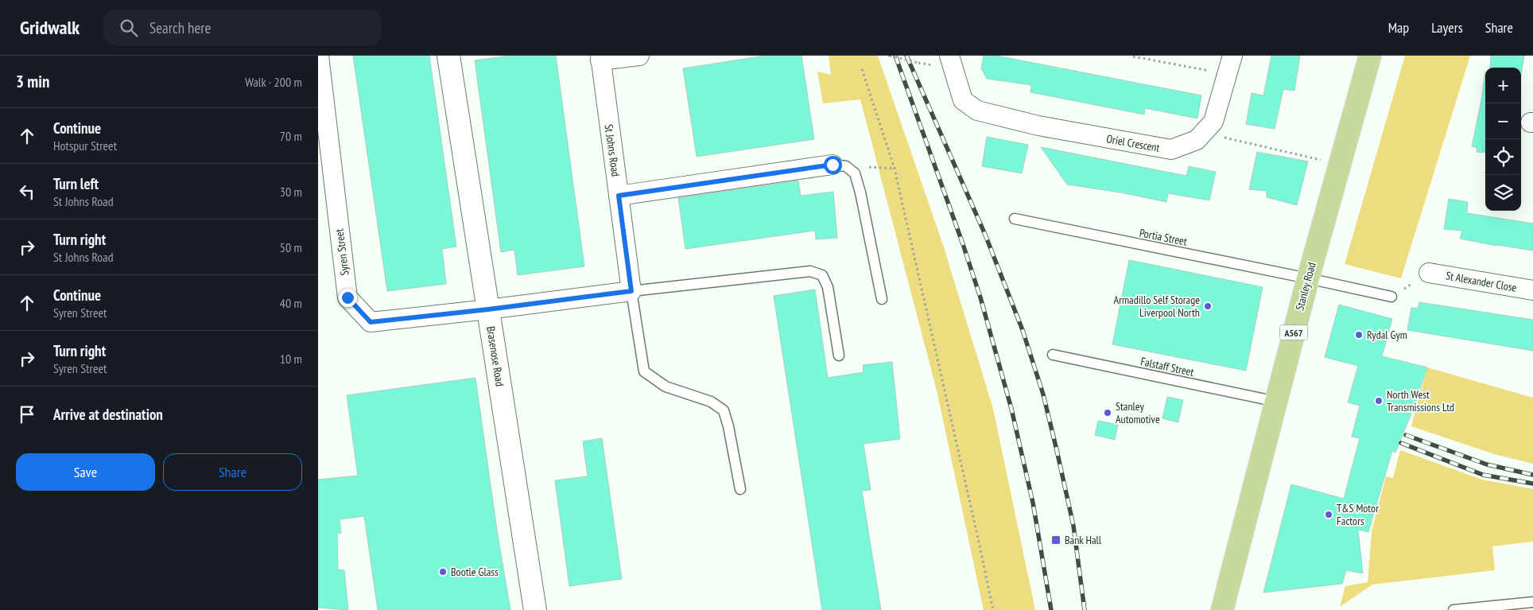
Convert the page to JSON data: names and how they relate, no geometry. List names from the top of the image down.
{
  "streets": {
    "main road": ["Stanley Road", "A567", "Brasenose Road"],
    "street": [
      "Oriel Crescent",
      "St Johns Road",
      "Syren Street",
      "St Alexander Close"
    ],
    "lane": ["Portia Street", "Falstaff Street"]
  },
  "crossings": [
    ["Portia Street", "Stanley Road"],
    ["Syren Street", "Brasenose Road"],
    ["Stanley Road", "Falstaff Street"]
  ],
  "places": {
    "other": [
      "Armadillo Self Storage Liverpool North",
      "Rydal Gym",
      "North West Transmissions Ltd",
      "Stanley Automotive",
      "T&S Motor Factors",
      "Bootle Glass"
    ],
    "transit": ["Bank Hall"]
  },
  "page": {
    "header": "Gridwalk",
    "search": "Search here",
    "nav": ["Map", "Layers", "Share"],
    "heading": ["3 min", "Walk · 200 m"],
    "map_buttons": ["+", "−"],
    "list": [
      ["Continue", "Hotspur Street", "70 m"],
      ["Turn left", "St Johns Road", "30 m"],
      ["Turn right", "St Johns Road", "50 m"],
      ["Continue", "Syren Street", "40 m"],
      ["Turn right", "Syren Street", "10 m"],
      "Arrive at destination"
    ],
    "buttons": ["Save", "Share"]
  }
}
